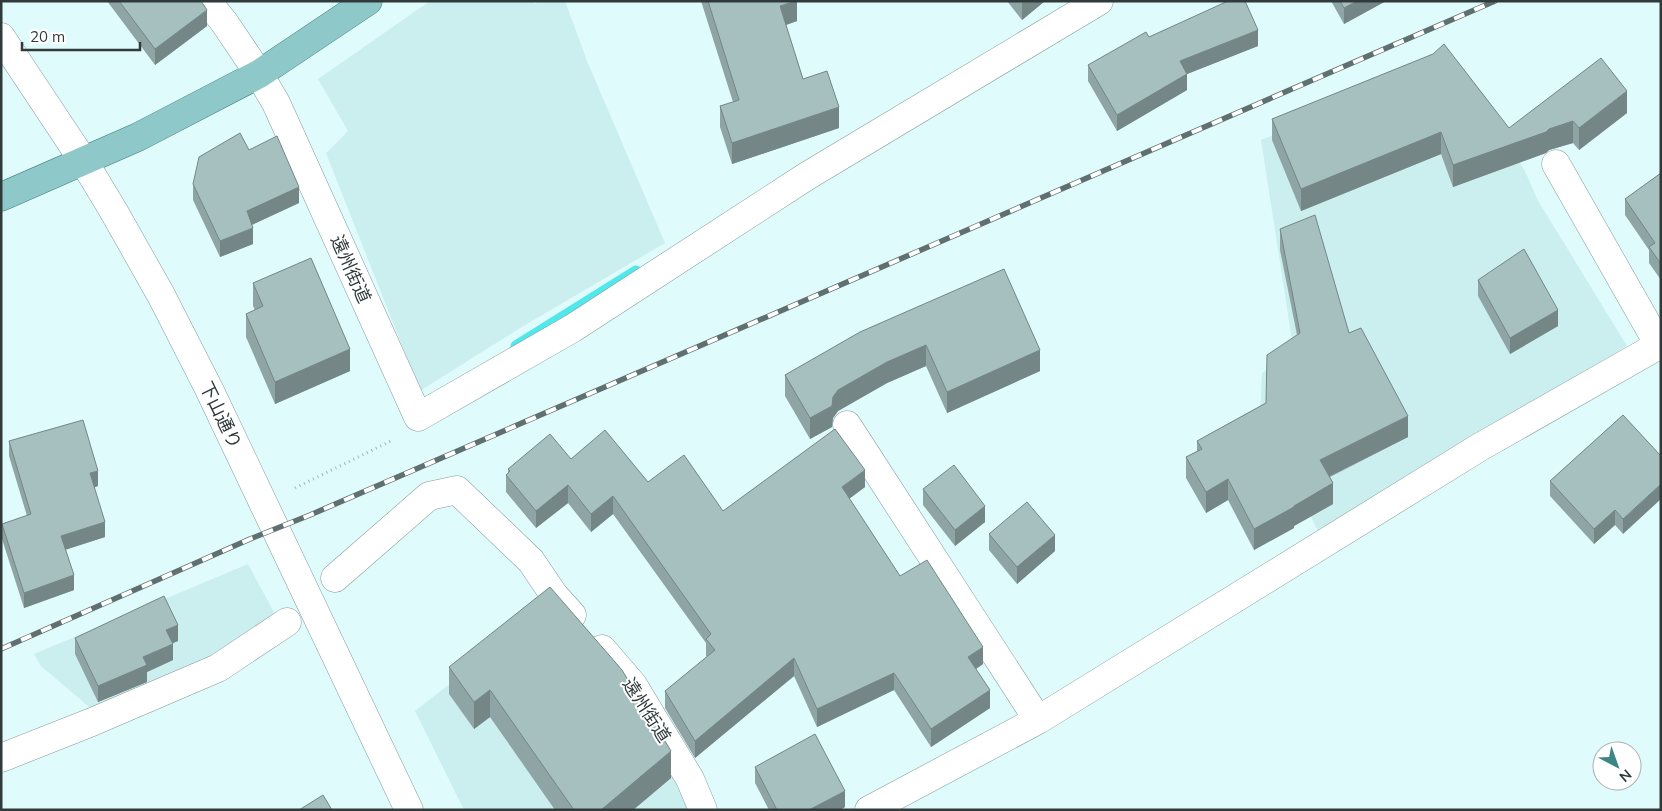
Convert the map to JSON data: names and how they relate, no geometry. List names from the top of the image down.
{
  "streets": {
    "street": ["遠州街道", "下山通り"]
  },
  "scale_bar": "20 m",
  "north": "bottom right"
}
